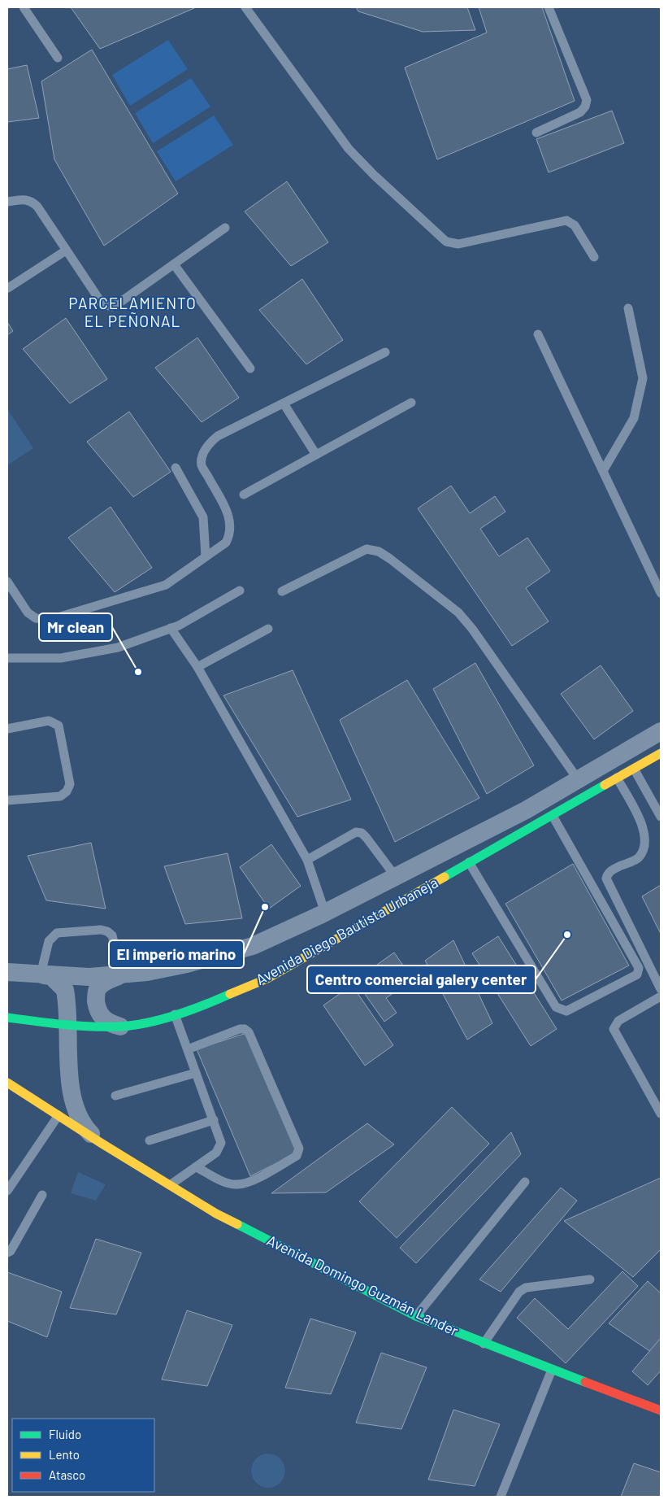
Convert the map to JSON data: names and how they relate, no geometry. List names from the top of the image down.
{
  "streets": {
    "street": ["Avenida Diego Bautista Urbaneja", "Avenida Domingo Guzmán Lander"]
  },
  "crossings": [
    ["Avenida Diego Bautista Urbaneja", "Avenida Domingo Guzmán Lander"]
  ],
  "districts": ["PARCELAMIENTO EL PEÑONAL"],
  "places": ["Mr clean", "El imperio marino", "Centro comercial galery center"],
  "legend": ["Fluido", "Lento", "Atasco"]
}
